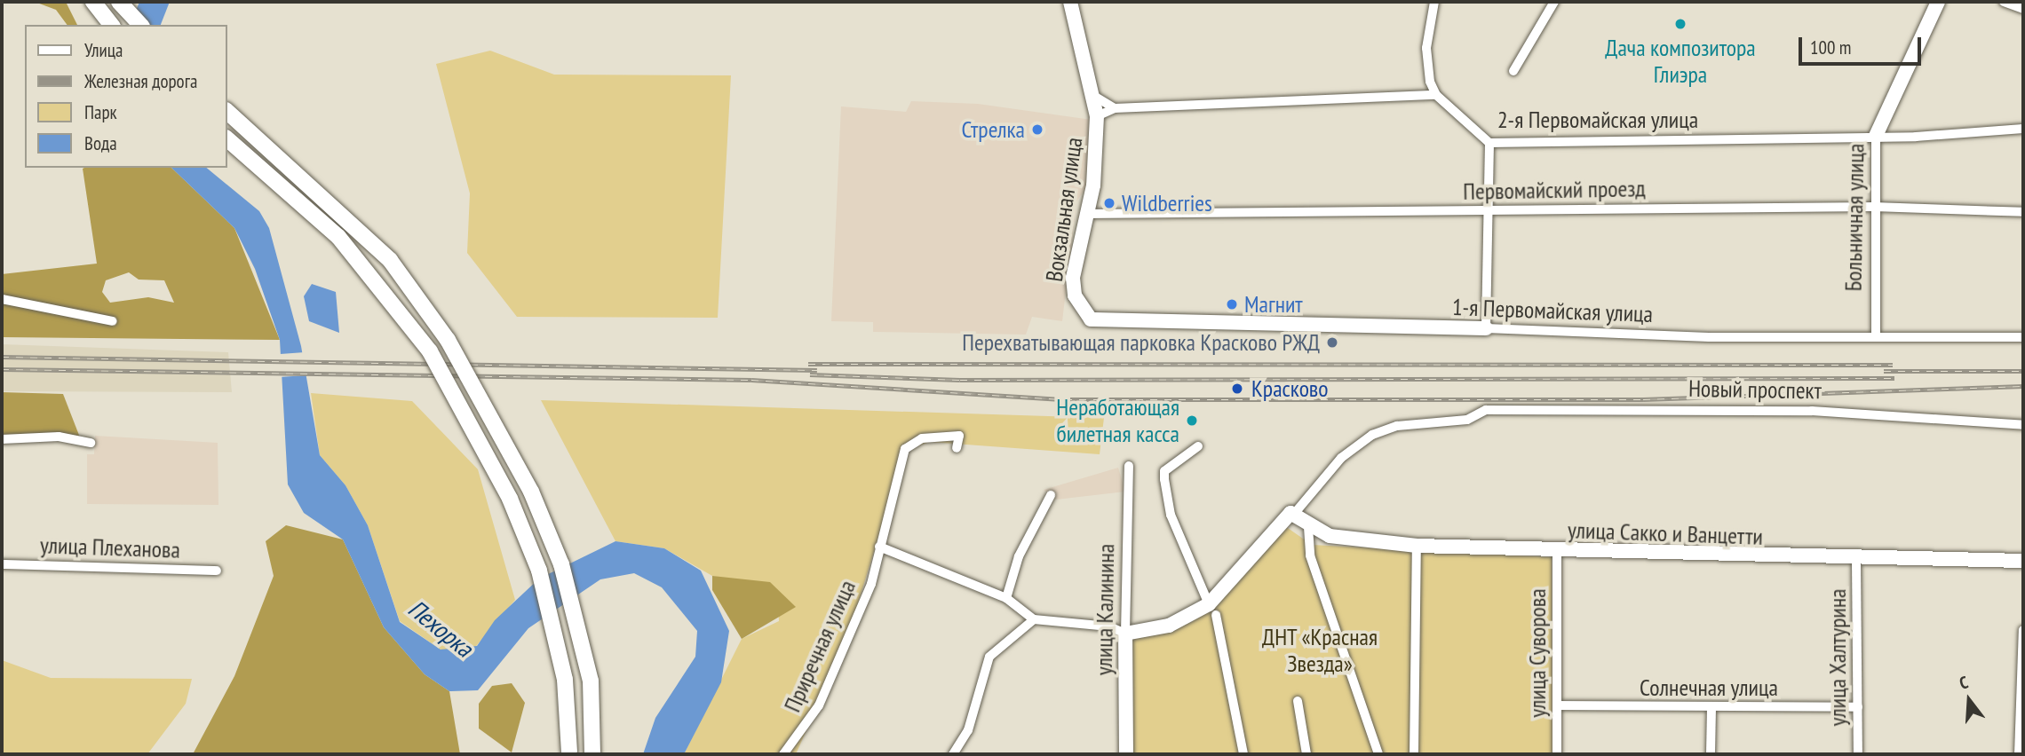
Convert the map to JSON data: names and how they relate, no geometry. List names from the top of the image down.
{
  "streets": {
    "main road": [
      "Вокзальная улица",
      "Больничная улица",
      "1-я Первомайская улица",
      "улица Сакко и Ванцетти",
      "улица Калинина"
    ],
    "street": [
      "2-я Первомайская улица",
      "Первомайский проезд",
      "Новый проспект",
      "улица Плеханова",
      "Приречная улица",
      "улица Суворова",
      "улица Халтурина",
      "Солнечная улица"
    ]
  },
  "crossings": [
    ["2-я Первомайская улица", "Больничная улица"],
    ["Первомайский проезд", "Вокзальная улица"],
    ["Первомайский проезд", "Больничная улица"],
    ["Вокзальная улица", "1-я Первомайская улица"],
    ["Больничная улица", "1-я Первомайская улица"],
    ["улица Сакко и Ванцетти", "улица Суворова"],
    ["улица Сакко и Ванцетти", "улица Халтурина"],
    ["улица Суворова", "Солнечная улица"],
    ["улица Халтурина", "Солнечная улица"]
  ],
  "water": ["Пехорка"],
  "parks": ["ДНТ «Красная Звезда»"],
  "places": [
    "Дача композитора Глиэра",
    "Стрелка",
    "Wildberries",
    "Магнит",
    "Перехватывающая парковка Красково РЖД",
    "Красково",
    "Неработающая билетная касса"
  ],
  "legend": [
    "Улица",
    "Железная дорога",
    "Парк",
    "Вода"
  ],
  "scale_bar": "100 m",
  "north": "top"
}
